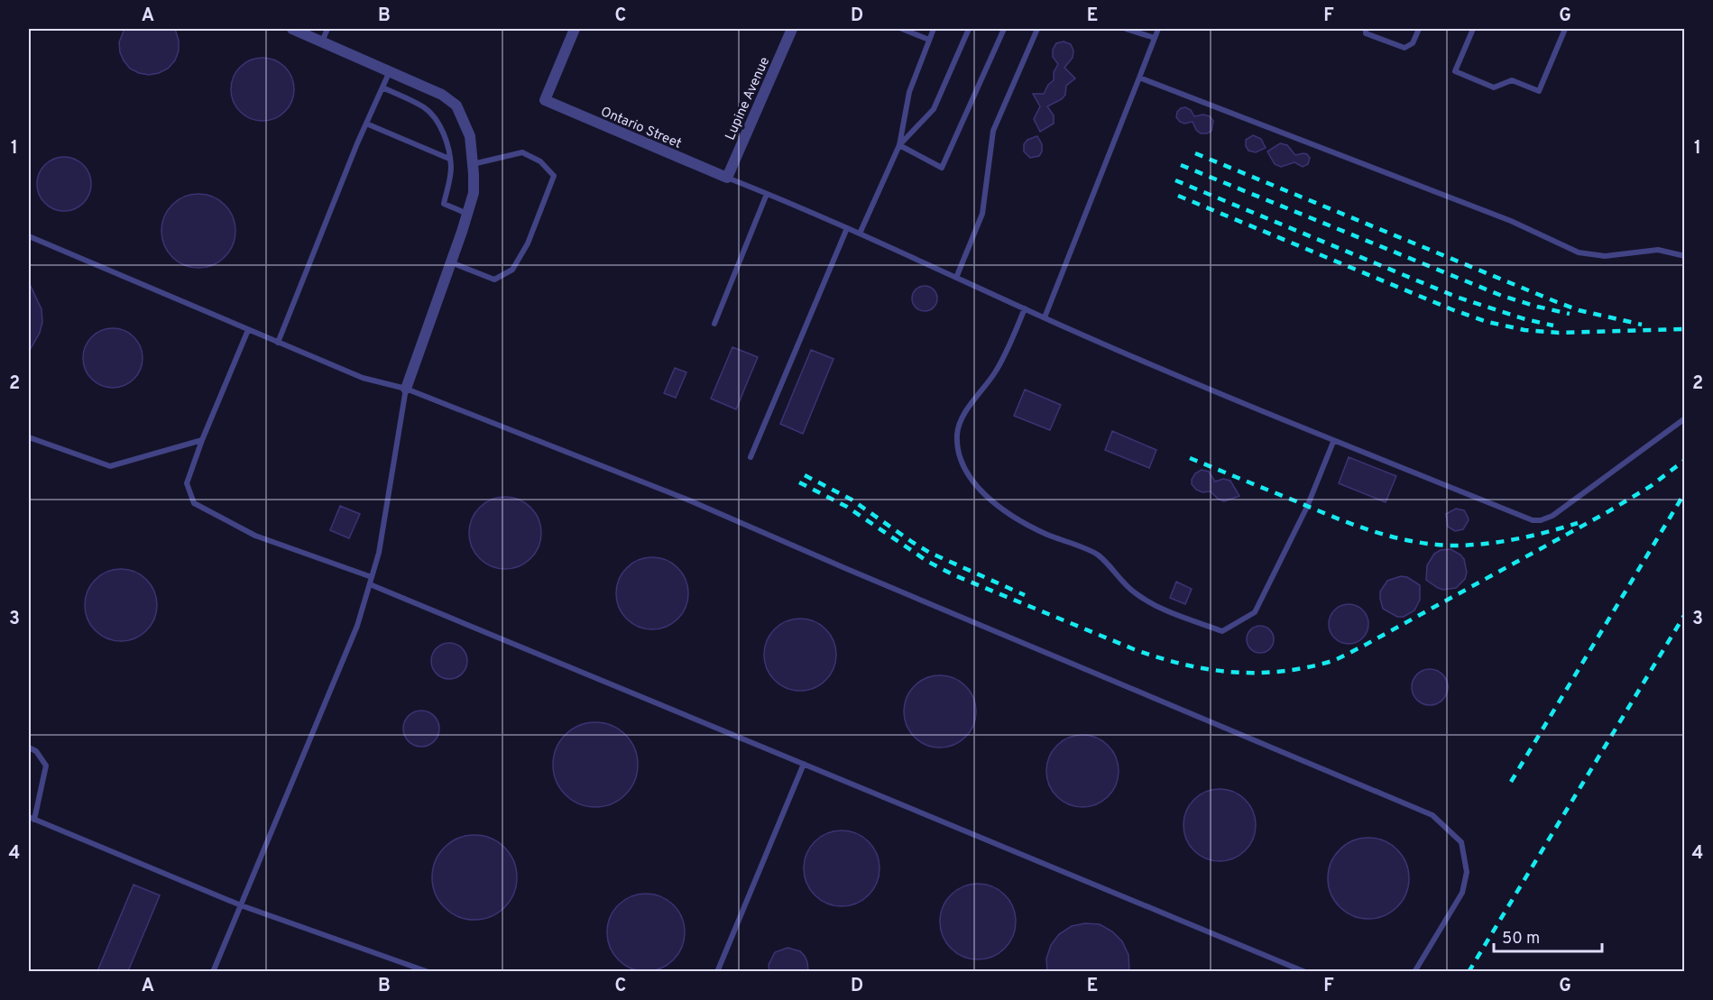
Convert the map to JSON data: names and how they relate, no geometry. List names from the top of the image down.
{
  "streets": {
    "street": ["Lupine Avenue", "Ontario Street"]
  },
  "crossings": [
    ["Lupine Avenue", "Ontario Street"]
  ],
  "scale_bar": "50 m",
  "grid": {
    "columns": [
      "A",
      "B",
      "C",
      "D",
      "E",
      "F",
      "G"
    ],
    "rows": [
      "1",
      "2",
      "3",
      "4"
    ]
  }
}
